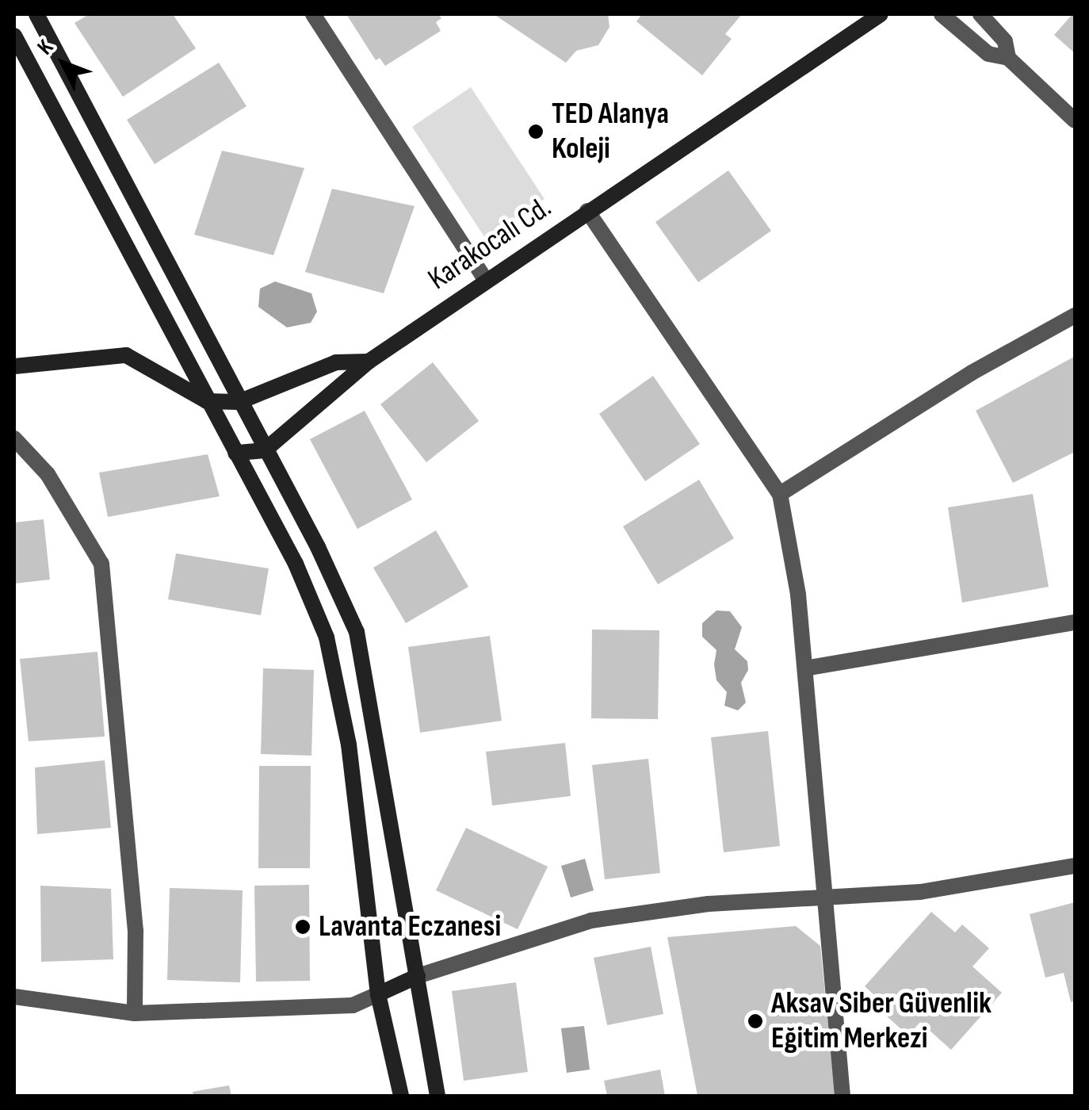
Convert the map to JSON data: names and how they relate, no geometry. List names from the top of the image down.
{
  "streets": {
    "street": ["Karakocalı Cd."]
  },
  "places": ["TED Alanya Koleji", "Lavanta Eczanesi", "Aksav Siber Güvenlik Eğitim Merkezi"],
  "north": "top left"
}
